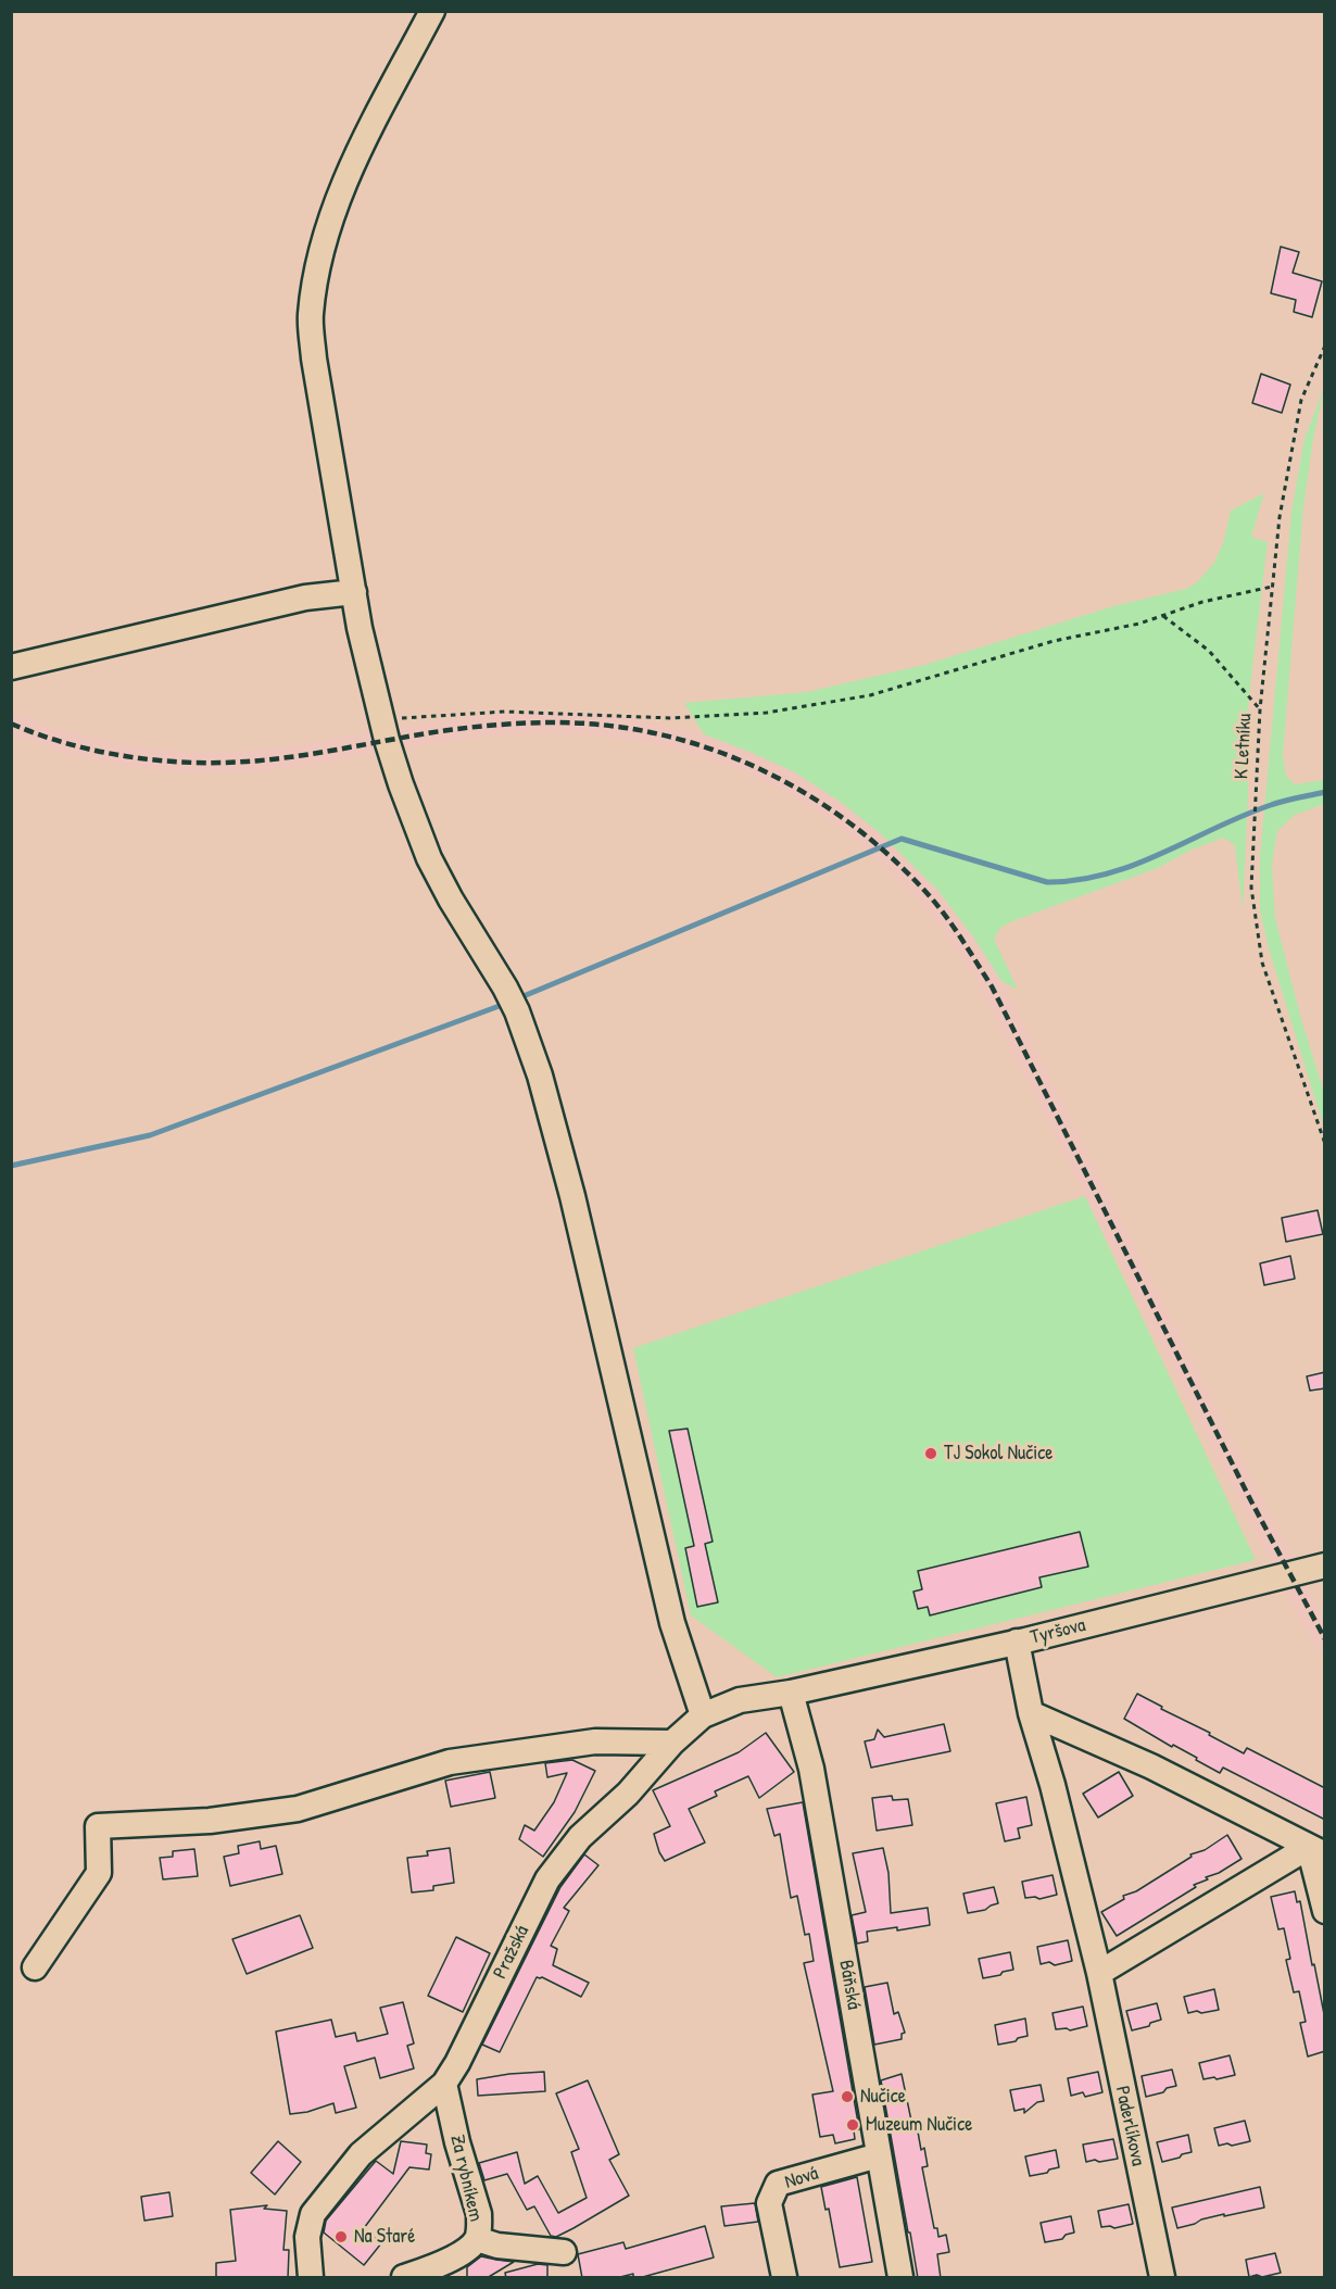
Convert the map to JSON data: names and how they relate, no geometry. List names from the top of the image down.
{
  "streets": {
    "street": [
      "Tyršova",
      "Pražská",
      "Báňská",
      "Paderlíkova",
      "Za rybníkem",
      "Nová"
    ],
    "path": ["K Letníku"]
  },
  "crossings": [
    ["Tyršova", "Pražská"],
    ["Tyršova", "Báňská"],
    ["Tyršova", "Paderlíkova"],
    ["Pražská", "Báňská"],
    ["Pražská", "Za rybníkem"],
    ["Báňská", "Nová"]
  ],
  "places": [
    "TJ Sokol Nučice",
    "Nučice",
    "Muzeum Nučice",
    "Na Staré"
  ]
}
